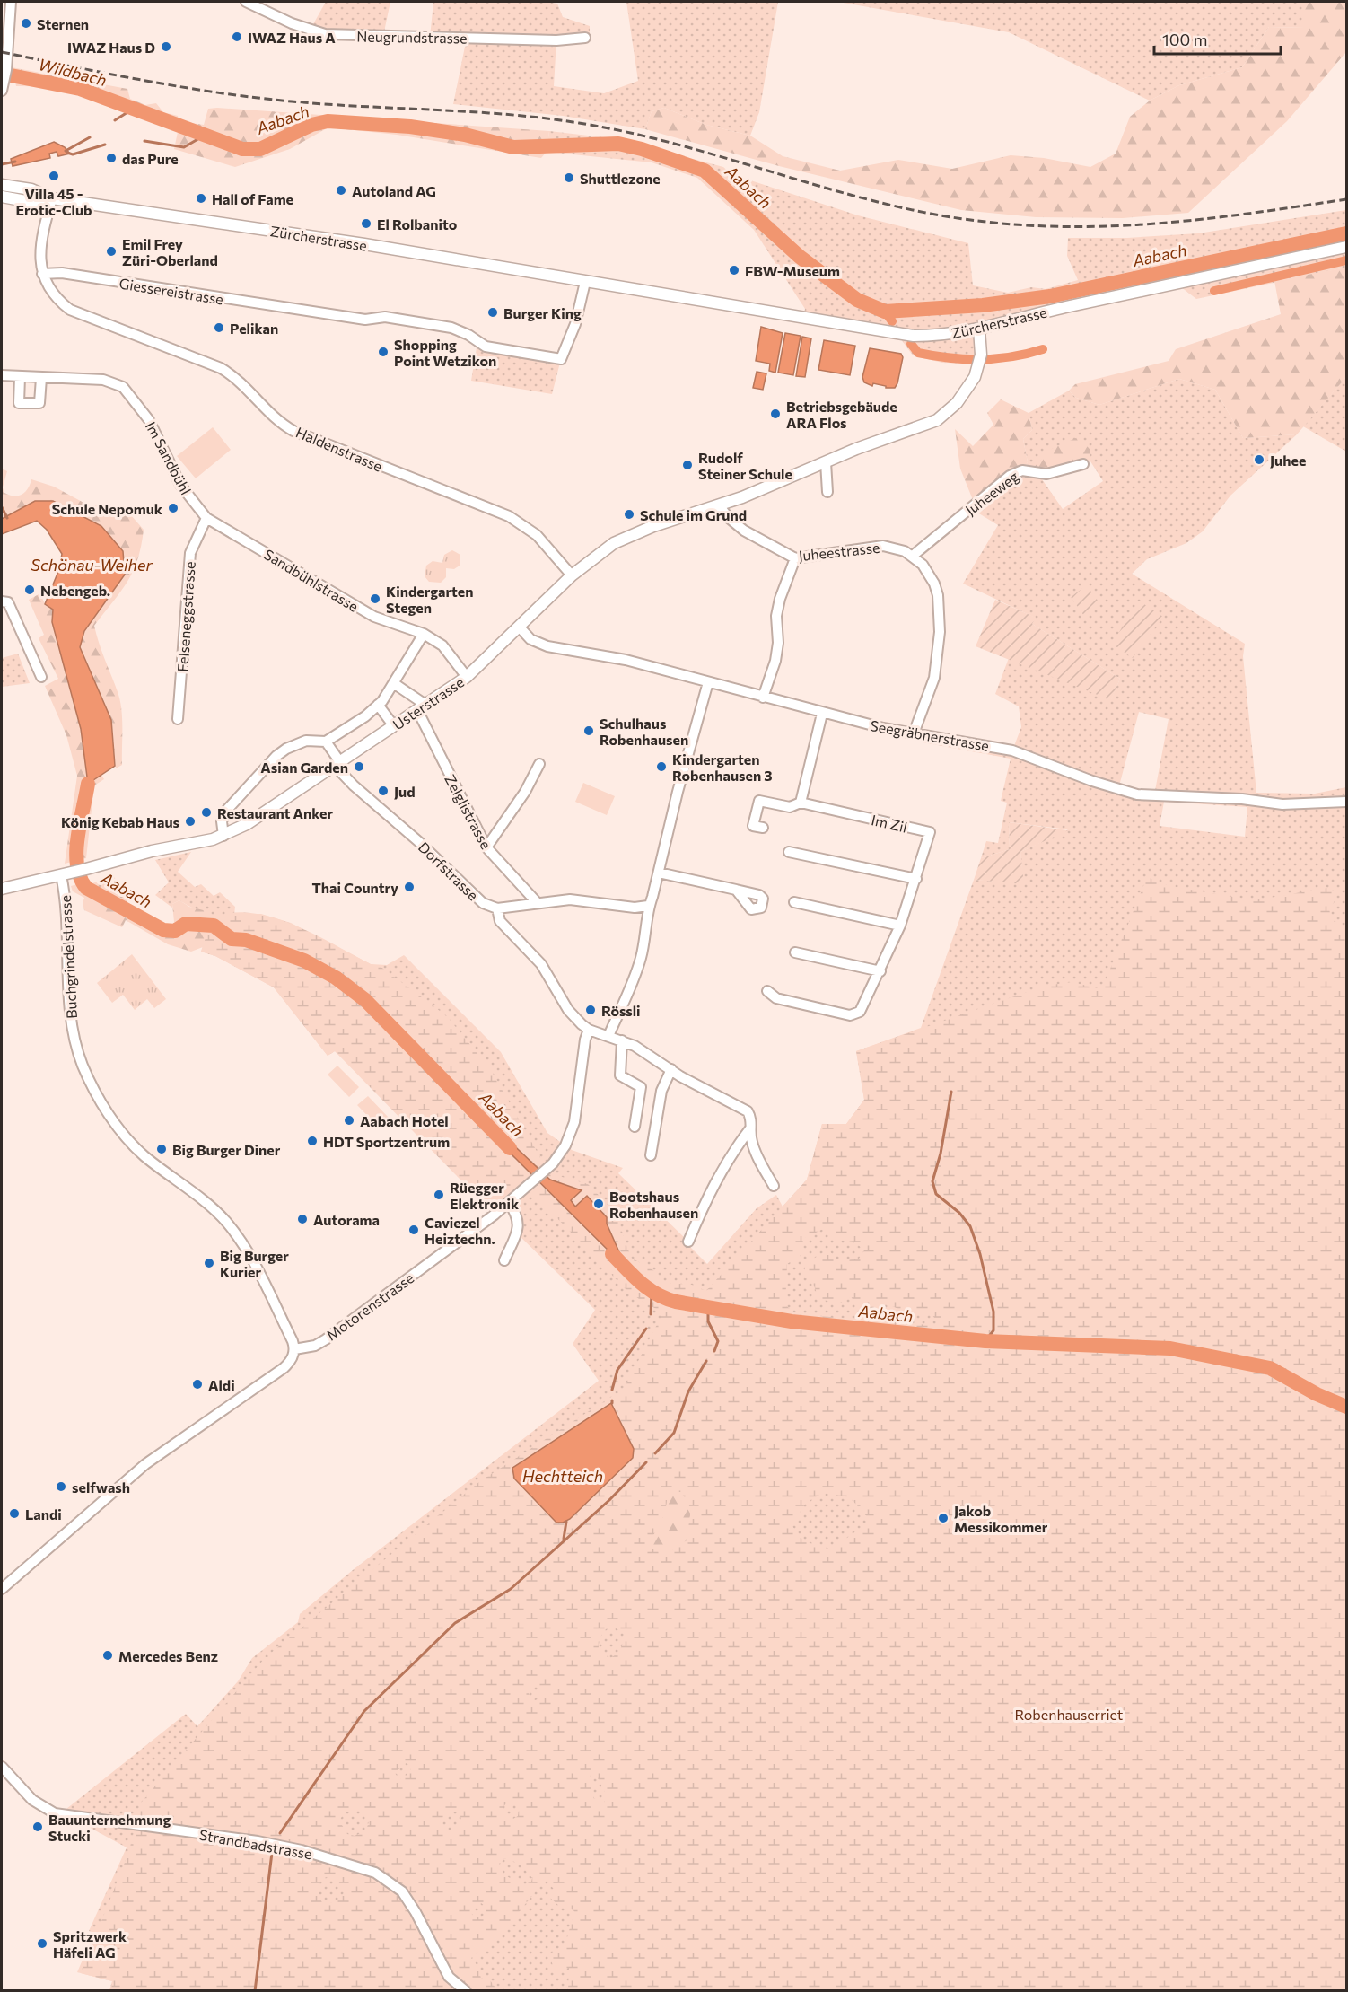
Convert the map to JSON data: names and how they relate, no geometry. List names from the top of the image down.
{
  "streets": {
    "main road": ["Zürcherstrasse", "Usterstrasse"],
    "street": [
      "Neugrundstrasse",
      "Giessereistrasse",
      "Haldenstrasse",
      "Im Sandbühl",
      "Juheeweg",
      "Juheestrasse",
      "Sandbühlstrasse",
      "Felseneggstrasse",
      "Seegräbnerstrasse",
      "Zelglistrasse",
      "Im Zil",
      "Dorfstrasse",
      "Buchgrindelstrasse",
      "Motorenstrasse",
      "Strandbadstrasse"
    ]
  },
  "crossings": [
    ["Zürcherstrasse", "Giessereistrasse"],
    ["Zürcherstrasse", "Haldenstrasse"],
    ["Zürcherstrasse", "Usterstrasse"],
    ["Giessereistrasse", "Haldenstrasse"],
    ["Haldenstrasse", "Usterstrasse"],
    ["Im Sandbühl", "Sandbühlstrasse"],
    ["Im Sandbühl", "Felseneggstrasse"],
    ["Juheeweg", "Juheestrasse"],
    ["Juheestrasse", "Usterstrasse"],
    ["Juheestrasse", "Seegräbnerstrasse"],
    ["Sandbühlstrasse", "Felseneggstrasse"],
    ["Sandbühlstrasse", "Usterstrasse"],
    ["Usterstrasse", "Seegräbnerstrasse"],
    ["Usterstrasse", "Zelglistrasse"],
    ["Usterstrasse", "Dorfstrasse"],
    ["Usterstrasse", "Buchgrindelstrasse"],
    ["Buchgrindelstrasse", "Motorenstrasse"]
  ],
  "water": [
    "Wildbach",
    "Aabach",
    "Schönau-Weiher",
    "Hechtteich"
  ],
  "parks": ["Robenhauserriet"],
  "places": [
    "Sternen",
    "IWAZ Haus A",
    "IWAZ Haus D",
    "das Pure",
    "Villa 45 - Erotic-Club",
    "Shuttlezone",
    "Autoland AG",
    "Hall of Fame",
    "El Rolbanito",
    "Emil Frey Züri-Oberland",
    "FBW-Museum",
    "Burger King",
    "Pelikan",
    "Shopping Point Wetzikon",
    "Betriebsgebäude ARA Flos",
    "Juhee",
    "Rudolf Steiner Schule",
    "Schule Nepomuk",
    "Schule im Grund",
    "Nebengeb.",
    "Kindergarten Stegen",
    "Schulhaus Robenhausen",
    "Asian Garden",
    "Kindergarten Robenhausen 3",
    "Jud",
    "Restaurant Anker",
    "König Kebab Haus",
    "Thai Country",
    "Rössli",
    "Aabach Hotel",
    "HDT Sportzentrum",
    "Big Burger Diner",
    "Rüegger Elektronik",
    "Bootshaus Robenhausen",
    "Autorama",
    "Caviezel Heiztechn.",
    "Big Burger Kurier",
    "Aldi",
    "selfwash",
    "Landi",
    "Jakob Messikommer",
    "Mercedes Benz",
    "Bauunternehmung Stucki",
    "Spritzwerk Häfeli AG"
  ],
  "scale_bar": "100 m"
}
